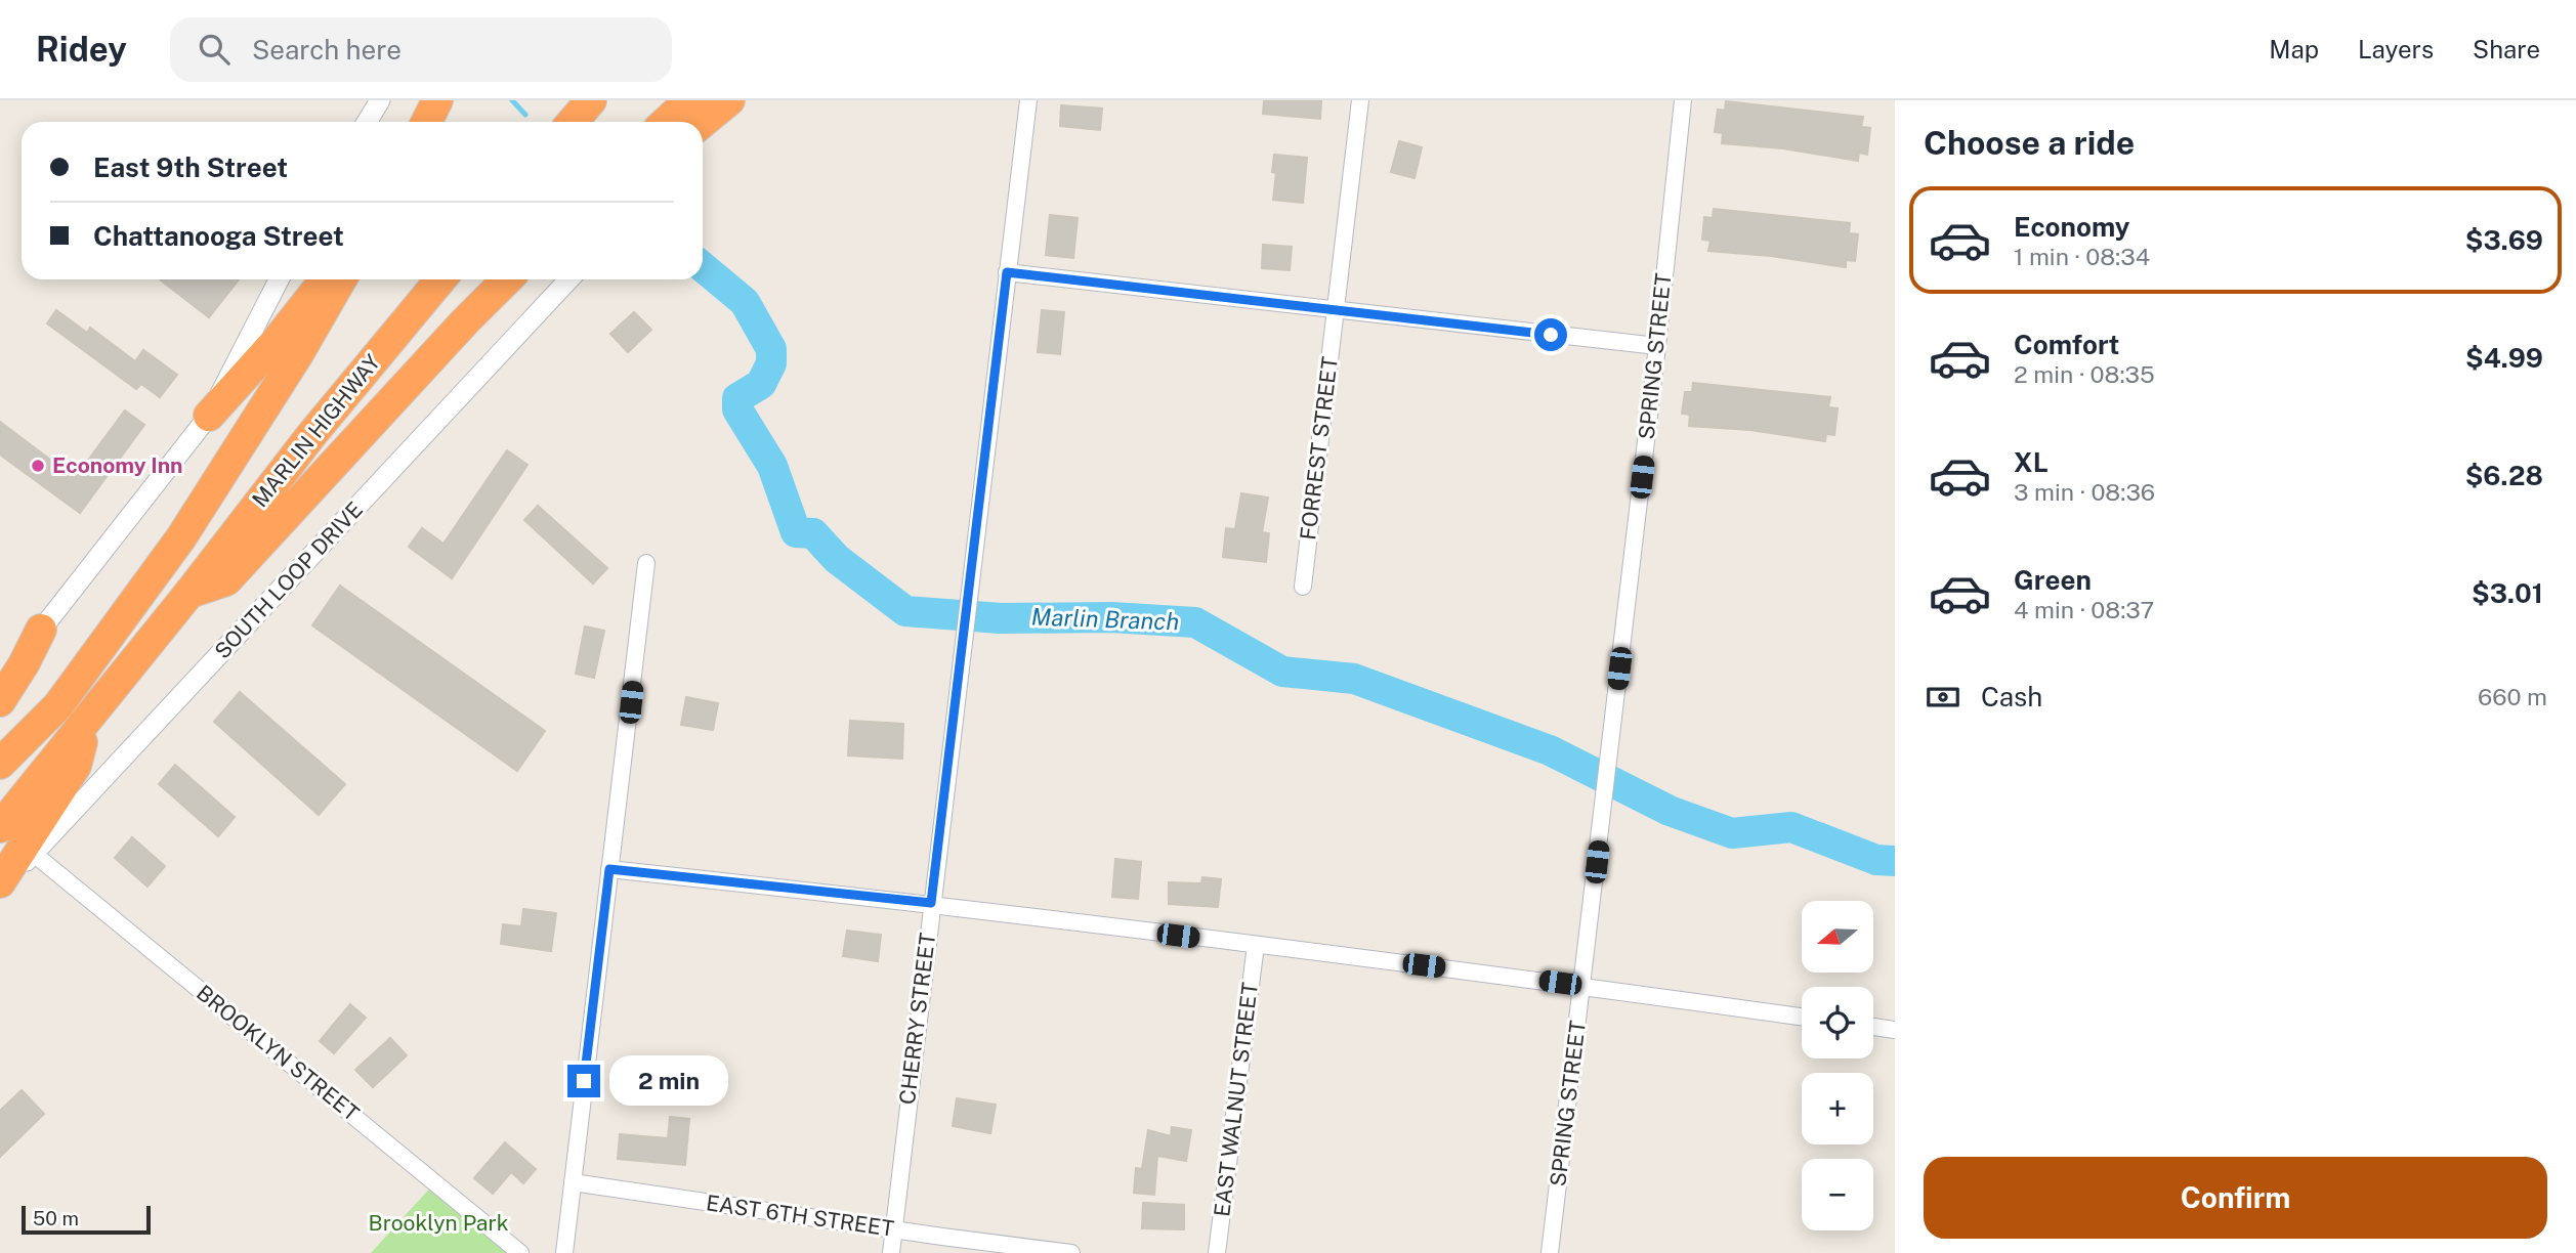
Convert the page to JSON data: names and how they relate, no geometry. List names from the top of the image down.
{
  "streets": {
    "highway": ["MARLIN HIGHWAY"],
    "street": [
      "SPRING STREET",
      "FORREST STREET",
      "SOUTH LOOP DRIVE",
      "CHERRY STREET",
      "BROOKLYN STREET",
      "EAST WALNUT STREET",
      "EAST 6TH STREET"
    ]
  },
  "crossings": [
    ["SOUTH LOOP DRIVE", "BROOKLYN STREET"],
    ["CHERRY STREET", "EAST 6TH STREET"]
  ],
  "water": ["Marlin Branch"],
  "parks": ["Brooklyn Park"],
  "places": ["Economy Inn"],
  "scale_bar": "50 m",
  "north": "left",
  "page": {
    "header": "Ridey",
    "search": "Search here",
    "nav": ["Map", "Layers", "Share"],
    "heading": "Choose a ride",
    "banner": ["East 9th Street", "Chattanooga Street"],
    "list": [
      {
        "name": "Economy",
        "note": "1 min · 08:34",
        "value": "$3.69"
      },
      {
        "name": "Comfort",
        "note": "2 min · 08:35",
        "value": "$4.99"
      },
      {
        "name": "XL",
        "note": "3 min · 08:36",
        "value": "$6.28"
      },
      {
        "name": "Green",
        "note": "4 min · 08:37",
        "value": "$3.01"
      }
    ],
    "pay": ["Cash", "660 m"],
    "map_buttons": ["+", "−"],
    "bubble": "2 min",
    "buttons": "Confirm",
    "scale": "50 m"
  }
}
